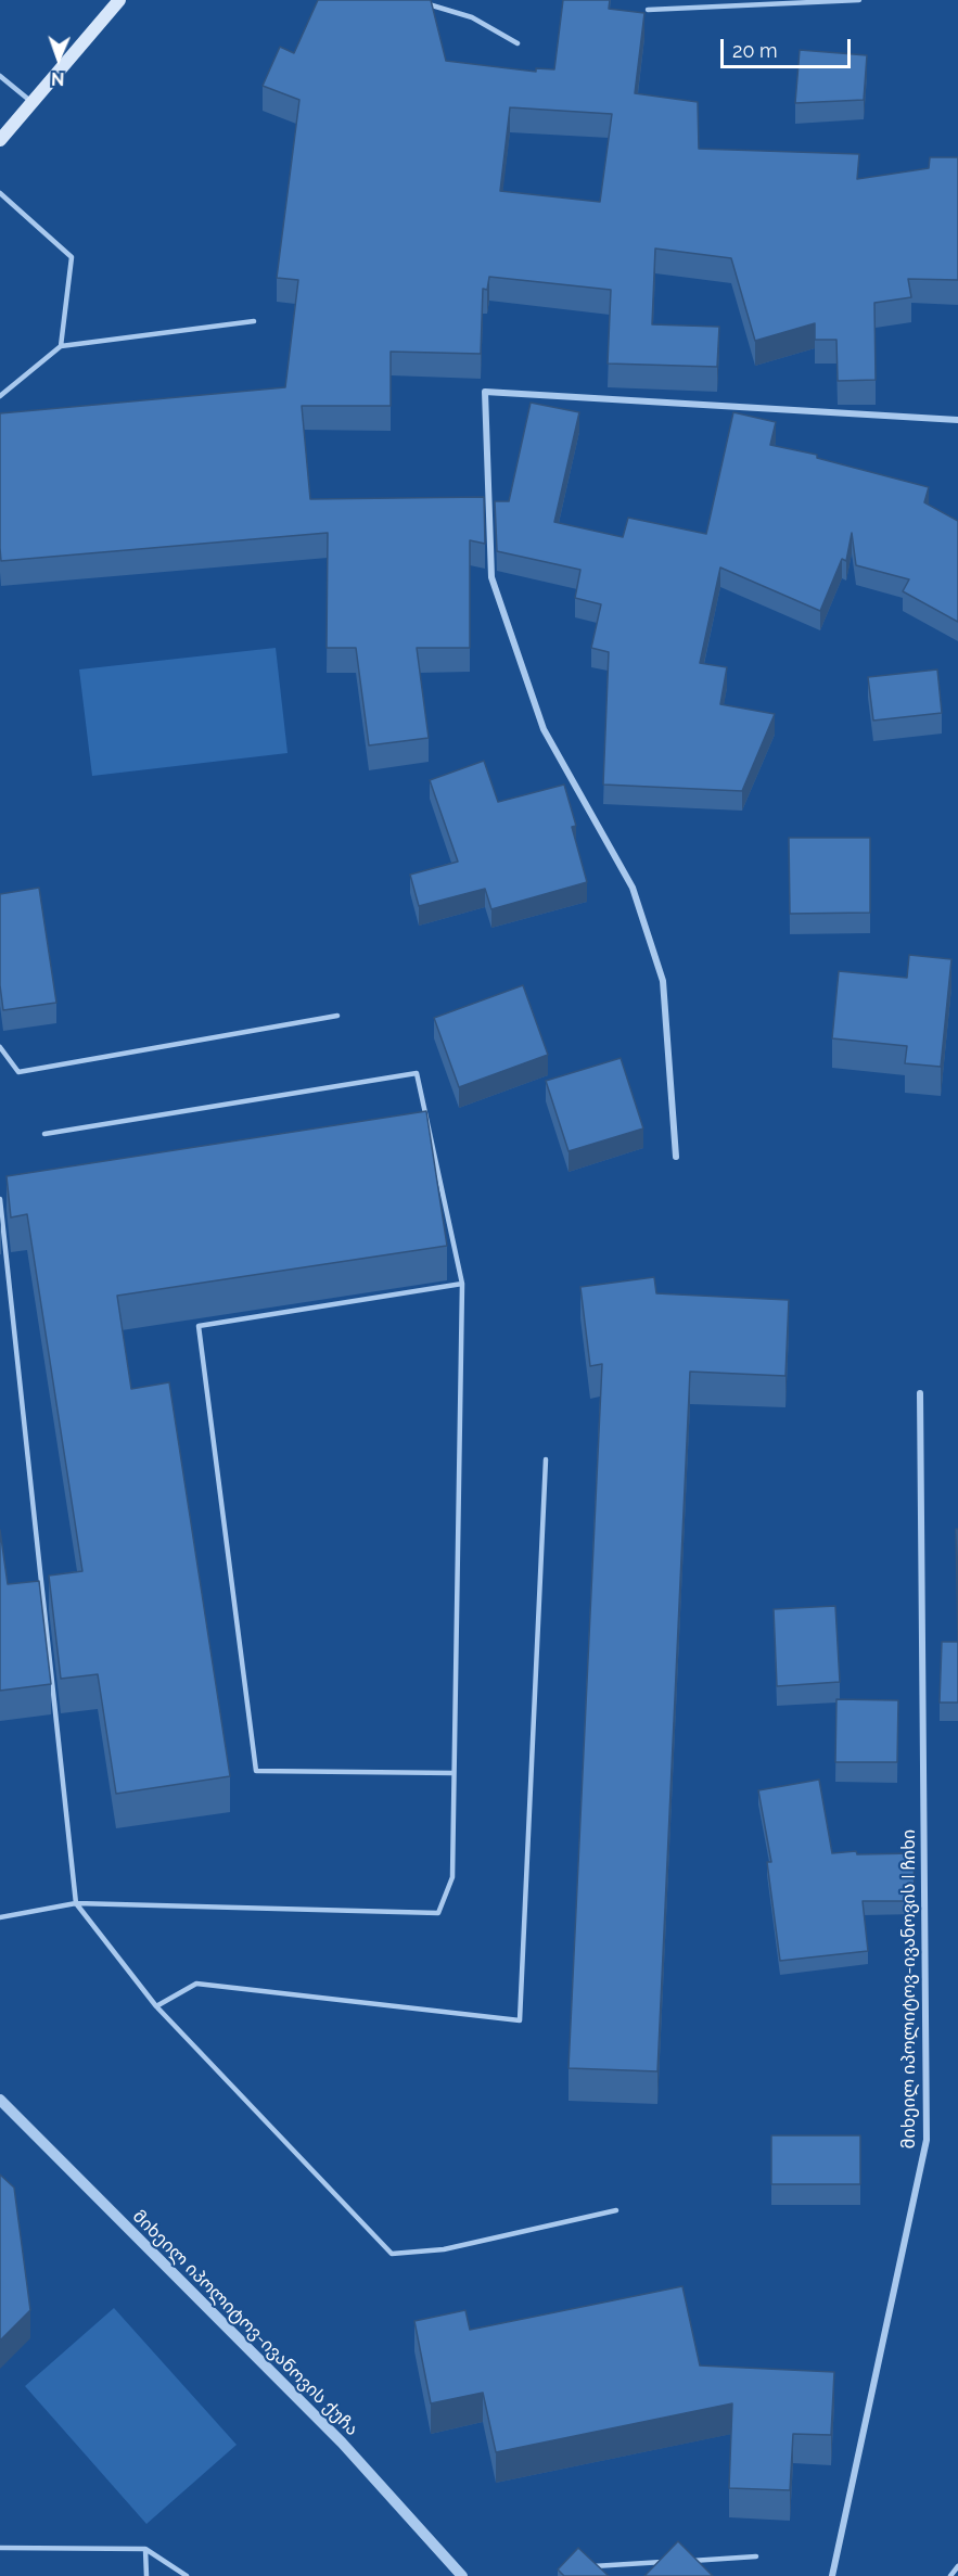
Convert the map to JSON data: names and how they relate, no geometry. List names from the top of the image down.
{
  "streets": {
    "street": ["მიხეილ იპოლიტოვ-ივანოვის I ჩიხი", "მიხეილ იპოლიტოვ-ივანოვის ქუჩა"]
  },
  "scale_bar": "20 m",
  "north": "bottom"
}
